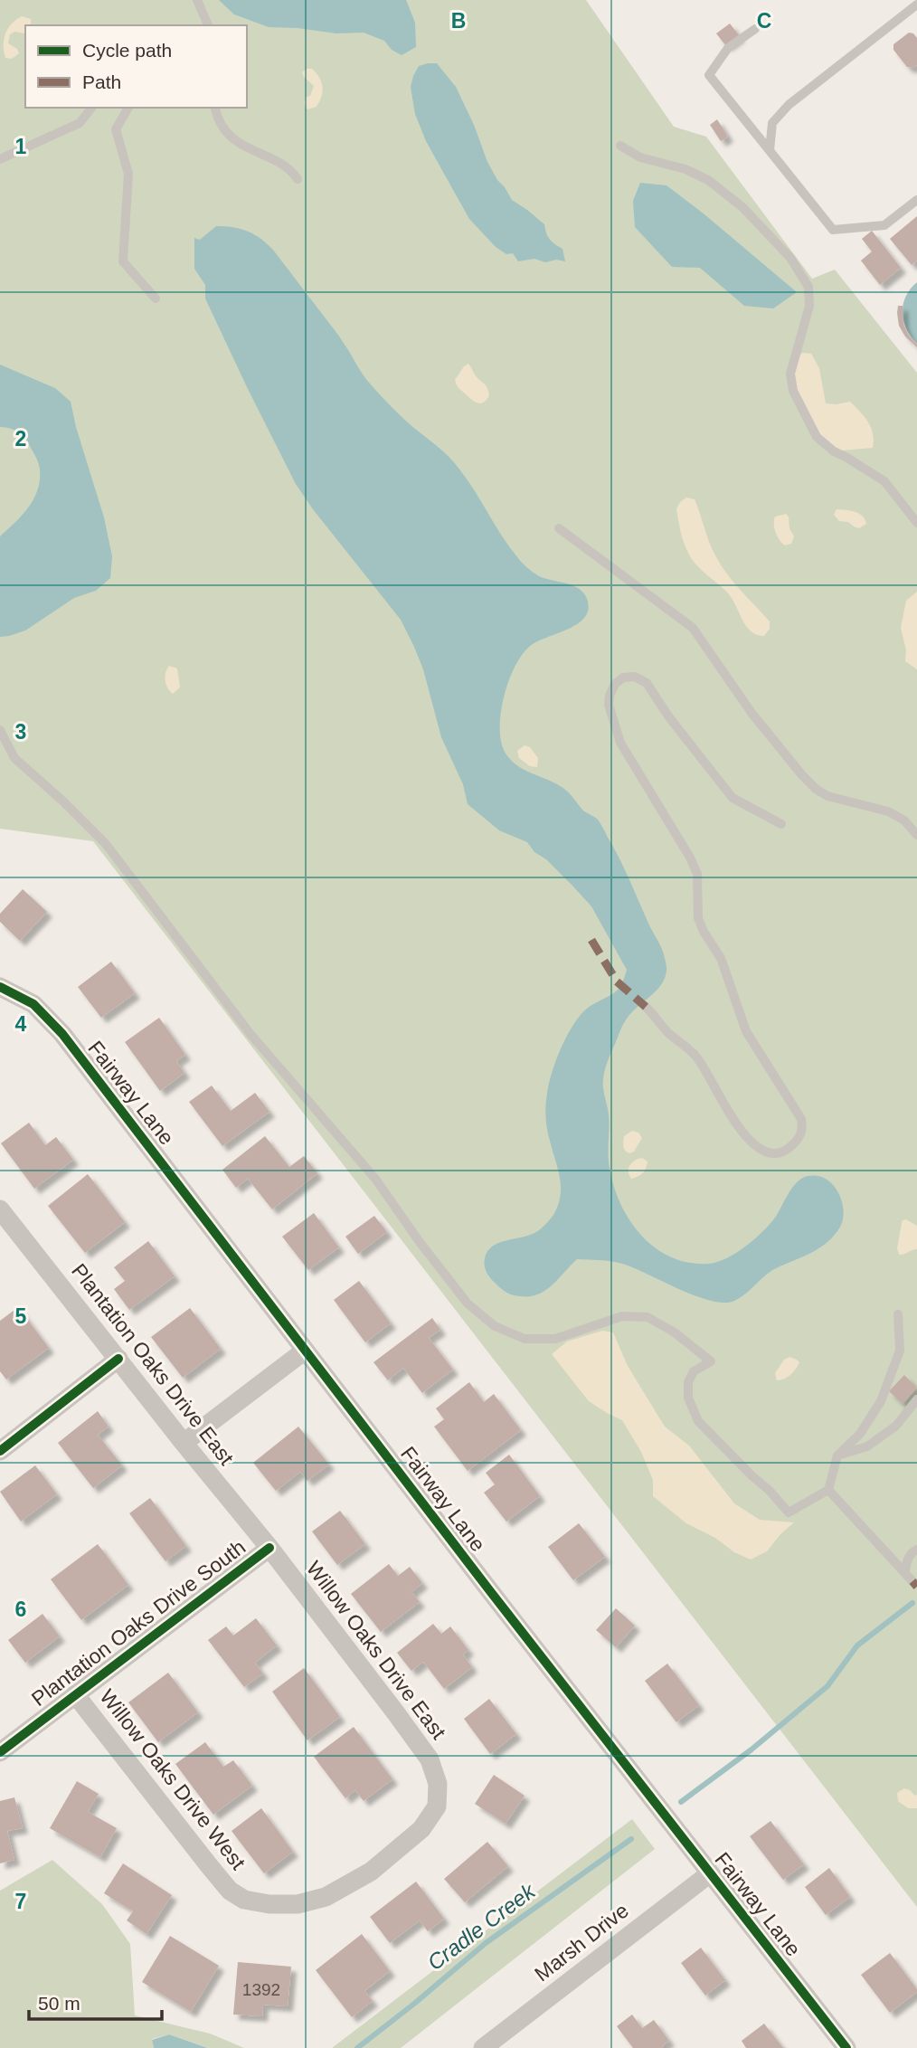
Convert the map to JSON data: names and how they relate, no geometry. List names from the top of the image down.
{
  "streets": {
    "street": [
      "Fairway Lane",
      "Plantation Oaks Drive East",
      "Plantation Oaks Drive South",
      "Willow Oaks Drive East",
      "Willow Oaks Drive West",
      "Marsh Drive"
    ]
  },
  "crossings": [
    ["Fairway Lane", "Marsh Drive"],
    ["Plantation Oaks Drive East", "Plantation Oaks Drive South"],
    ["Plantation Oaks Drive East", "Willow Oaks Drive East"],
    ["Plantation Oaks Drive South", "Willow Oaks Drive East"],
    ["Plantation Oaks Drive South", "Willow Oaks Drive West"],
    ["Willow Oaks Drive East", "Willow Oaks Drive West"]
  ],
  "water": ["Cradle Creek"],
  "house_numbers": ["1392"],
  "legend": ["Cycle path", "Path"],
  "scale_bar": "50 m",
  "grid": {
    "columns": ["B", "C"],
    "rows": [
      "1",
      "2",
      "3",
      "4",
      "5",
      "6",
      "7"
    ]
  }
}
